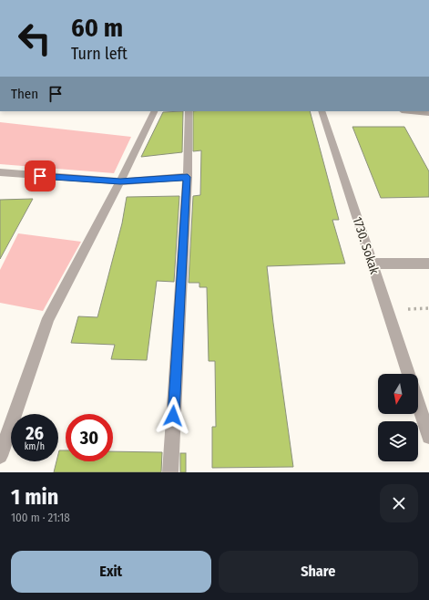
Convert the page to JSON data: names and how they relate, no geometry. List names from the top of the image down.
{
  "streets": {
    "street": ["1730. Sokak"]
  },
  "north": "bottom",
  "page": {
    "turn": ["60 m", "Turn left"],
    "then": "Then",
    "speed": "26 km/h",
    "limit": "30",
    "heading": ["1 min", "100 m · 21:18"],
    "buttons": ["Exit", "Share"]
  }
}
